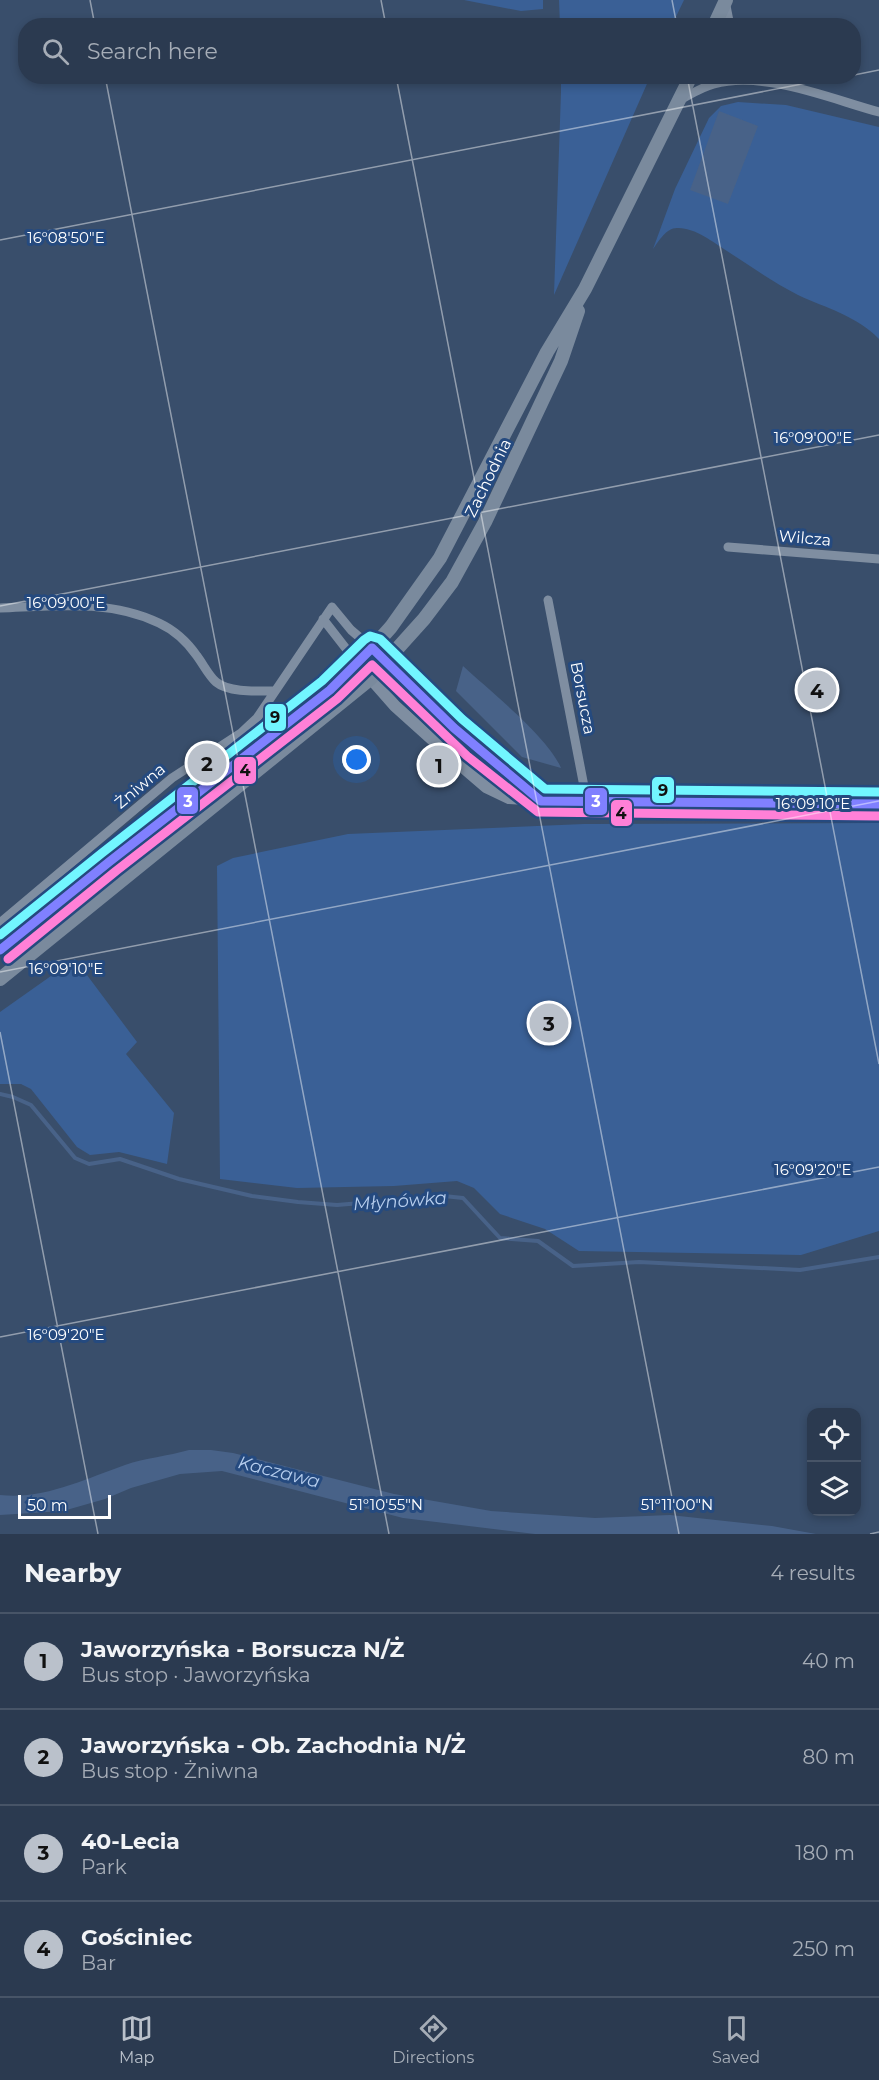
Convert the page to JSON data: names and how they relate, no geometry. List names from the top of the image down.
{
  "streets": {
    "main road": ["Zachodnia"],
    "street": ["Wilcza", "Borsucza", "Żniwna"]
  },
  "crossings": [
    ["Zachodnia", "Żniwna"]
  ],
  "water": ["Młynówka", "Kaczawa"],
  "lines": ["transit line 9", "transit line 3", "transit line 4"],
  "scale_bar": "50 m",
  "page": {
    "search": "Search here",
    "pins": [
      "4",
      "2",
      "1",
      "3"
    ],
    "scale": "50 m",
    "heading": ["Nearby", "4 results"],
    "list": [
      {
        "mark": "1",
        "name": "Jaworzyńska - Borsucza N/Ż",
        "note": "Bus stop · Jaworzyńska",
        "value": "40 m"
      },
      {
        "mark": "2",
        "name": "Jaworzyńska - Ob. Zachodnia N/Ż",
        "note": "Bus stop · Żniwna",
        "value": "80 m"
      },
      {
        "mark": "3",
        "name": "40-Lecia",
        "note": "Park",
        "value": "180 m"
      },
      {
        "mark": "4",
        "name": "Gościniec",
        "note": "Bar",
        "value": "250 m"
      }
    ],
    "nav": ["Map", "Directions", "Saved"]
  },
  "coordinates": [
    "16°08'50\"E",
    "16°09'00\"E",
    "16°09'10\"E",
    "16°09'20\"E",
    "51°10'55\"N",
    "51°11'00\"N"
  ]
}
